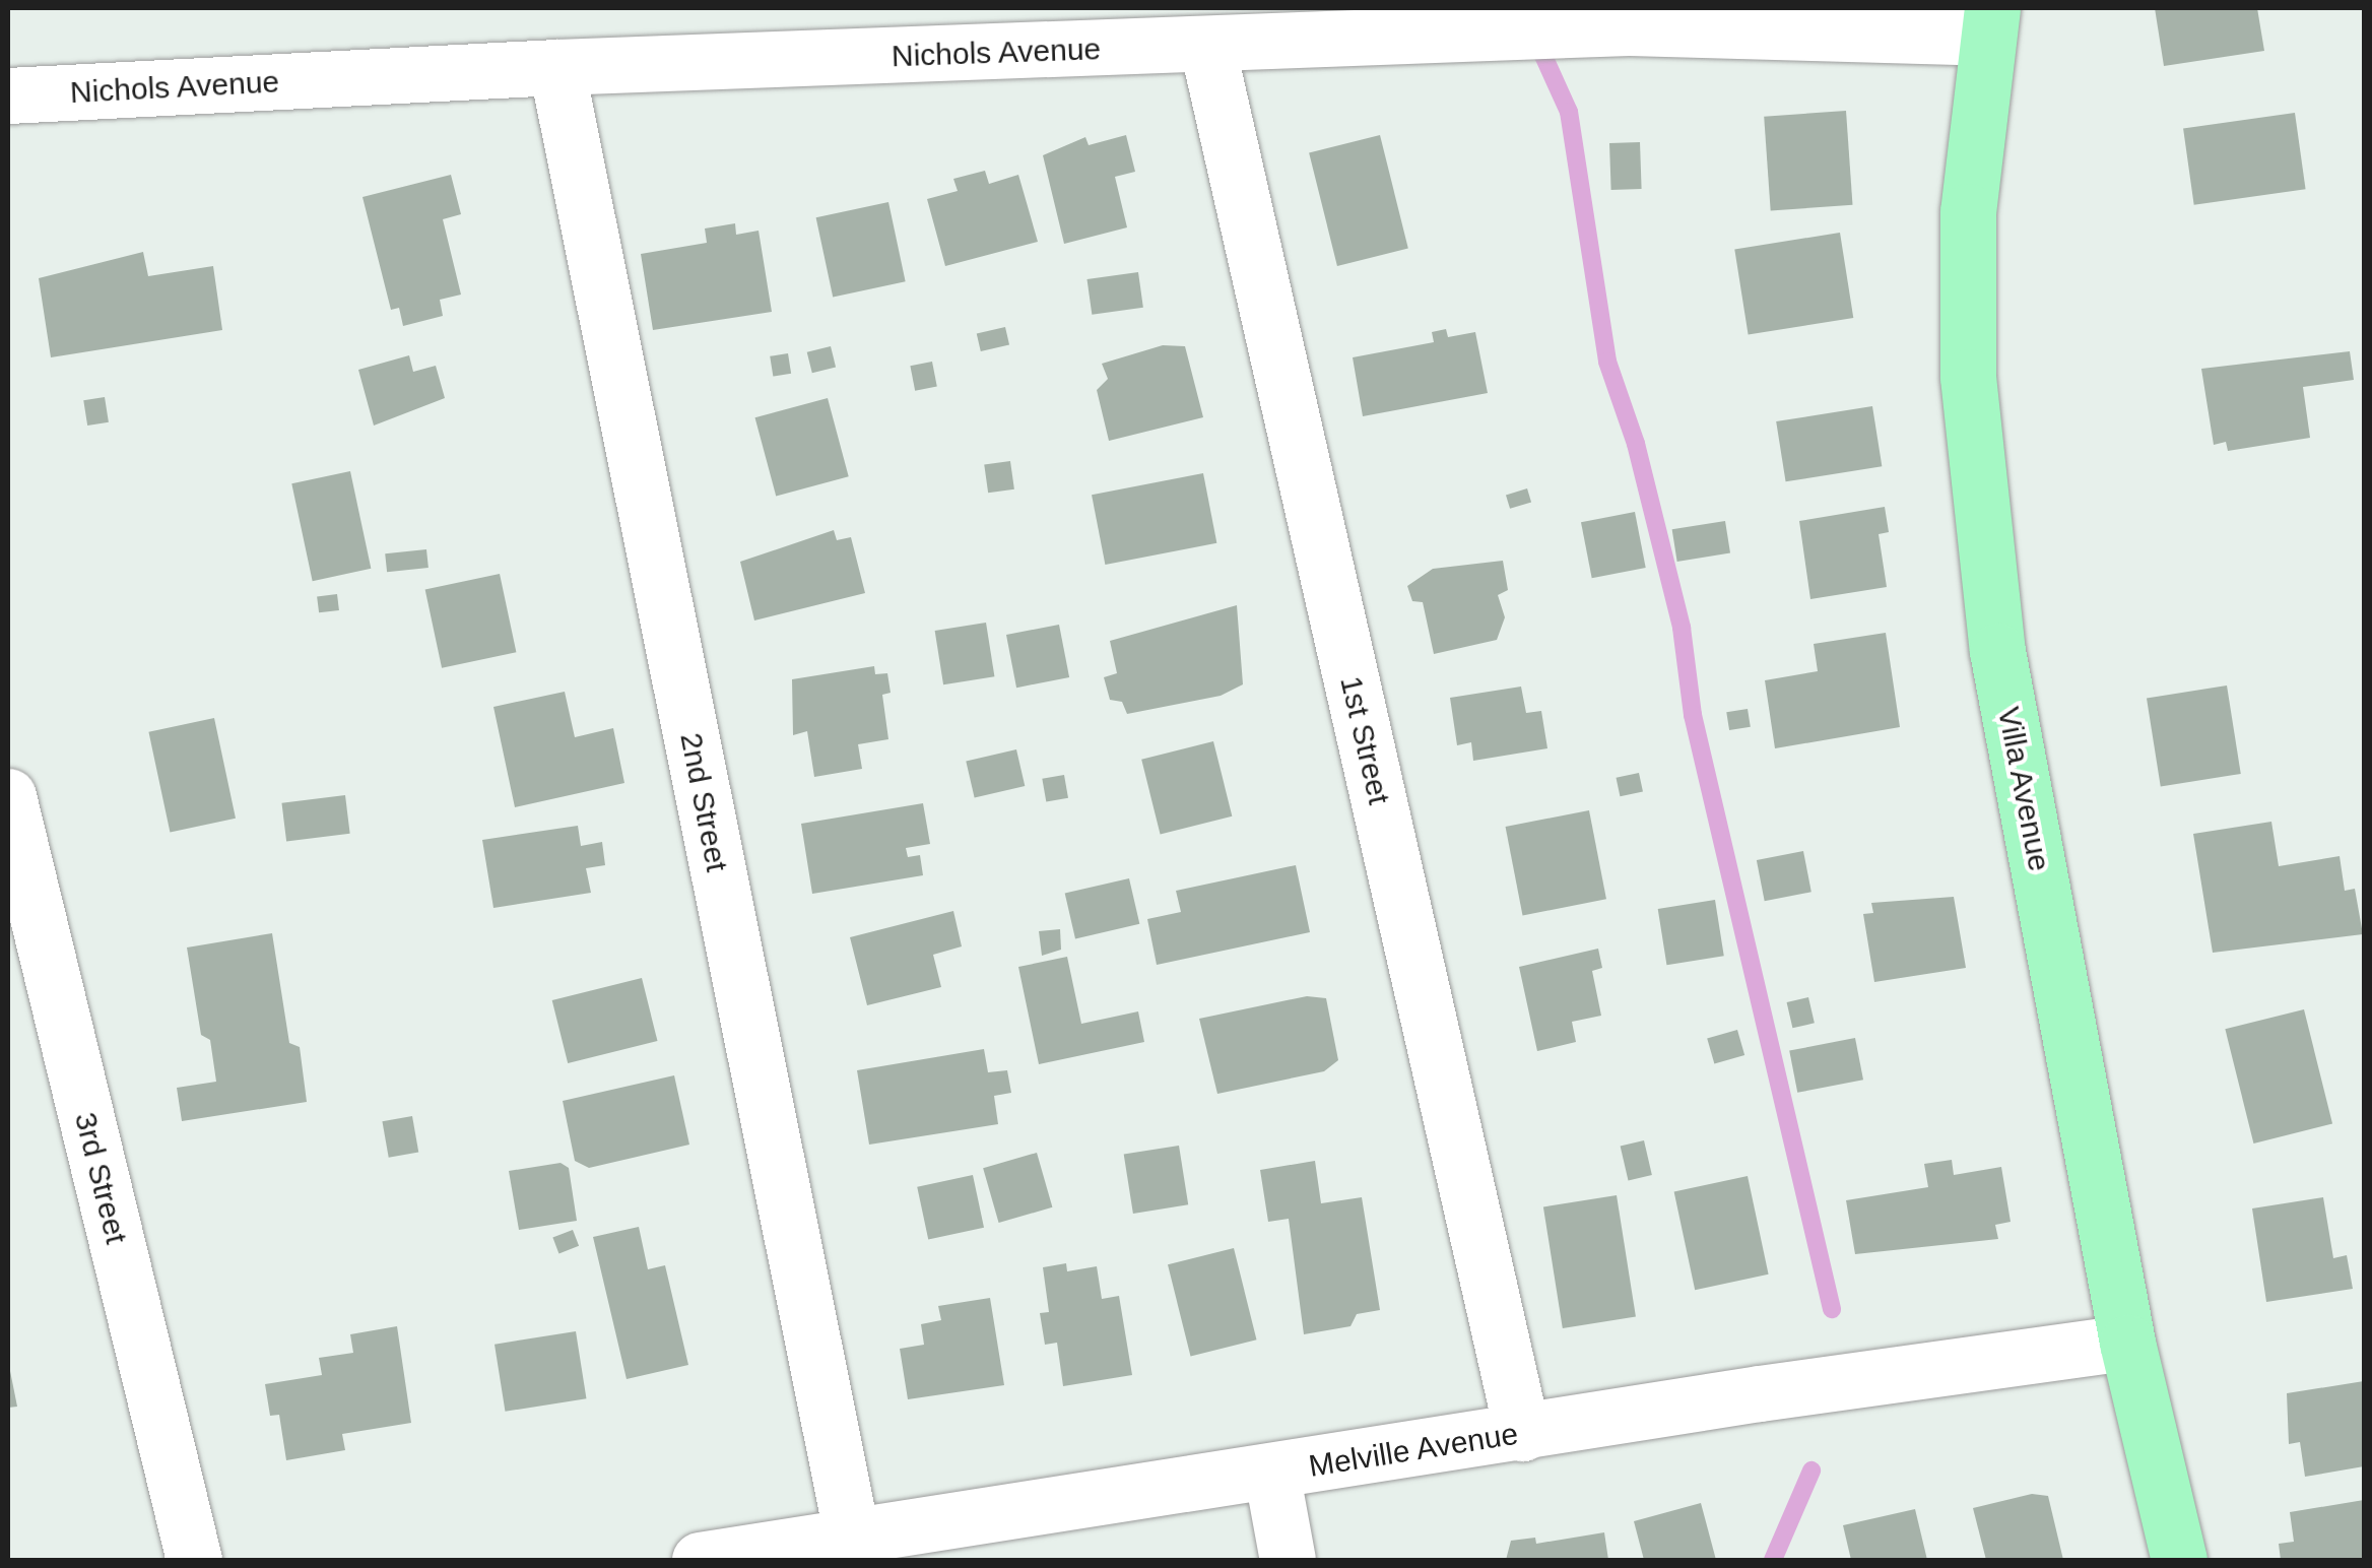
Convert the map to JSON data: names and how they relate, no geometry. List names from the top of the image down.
{
  "streets": {
    "main road": ["Villa Avenue"],
    "street": [
      "Nichols Avenue",
      "1st Street",
      "2nd Street",
      "3rd Street",
      "Melville Avenue"
    ]
  },
  "crossings": [
    ["Nichols Avenue", "1st Street"],
    ["Nichols Avenue", "Villa Avenue"],
    ["Nichols Avenue", "2nd Street"],
    ["1st Street", "Melville Avenue"],
    ["Villa Avenue", "Melville Avenue"],
    ["2nd Street", "Melville Avenue"]
  ]
}
